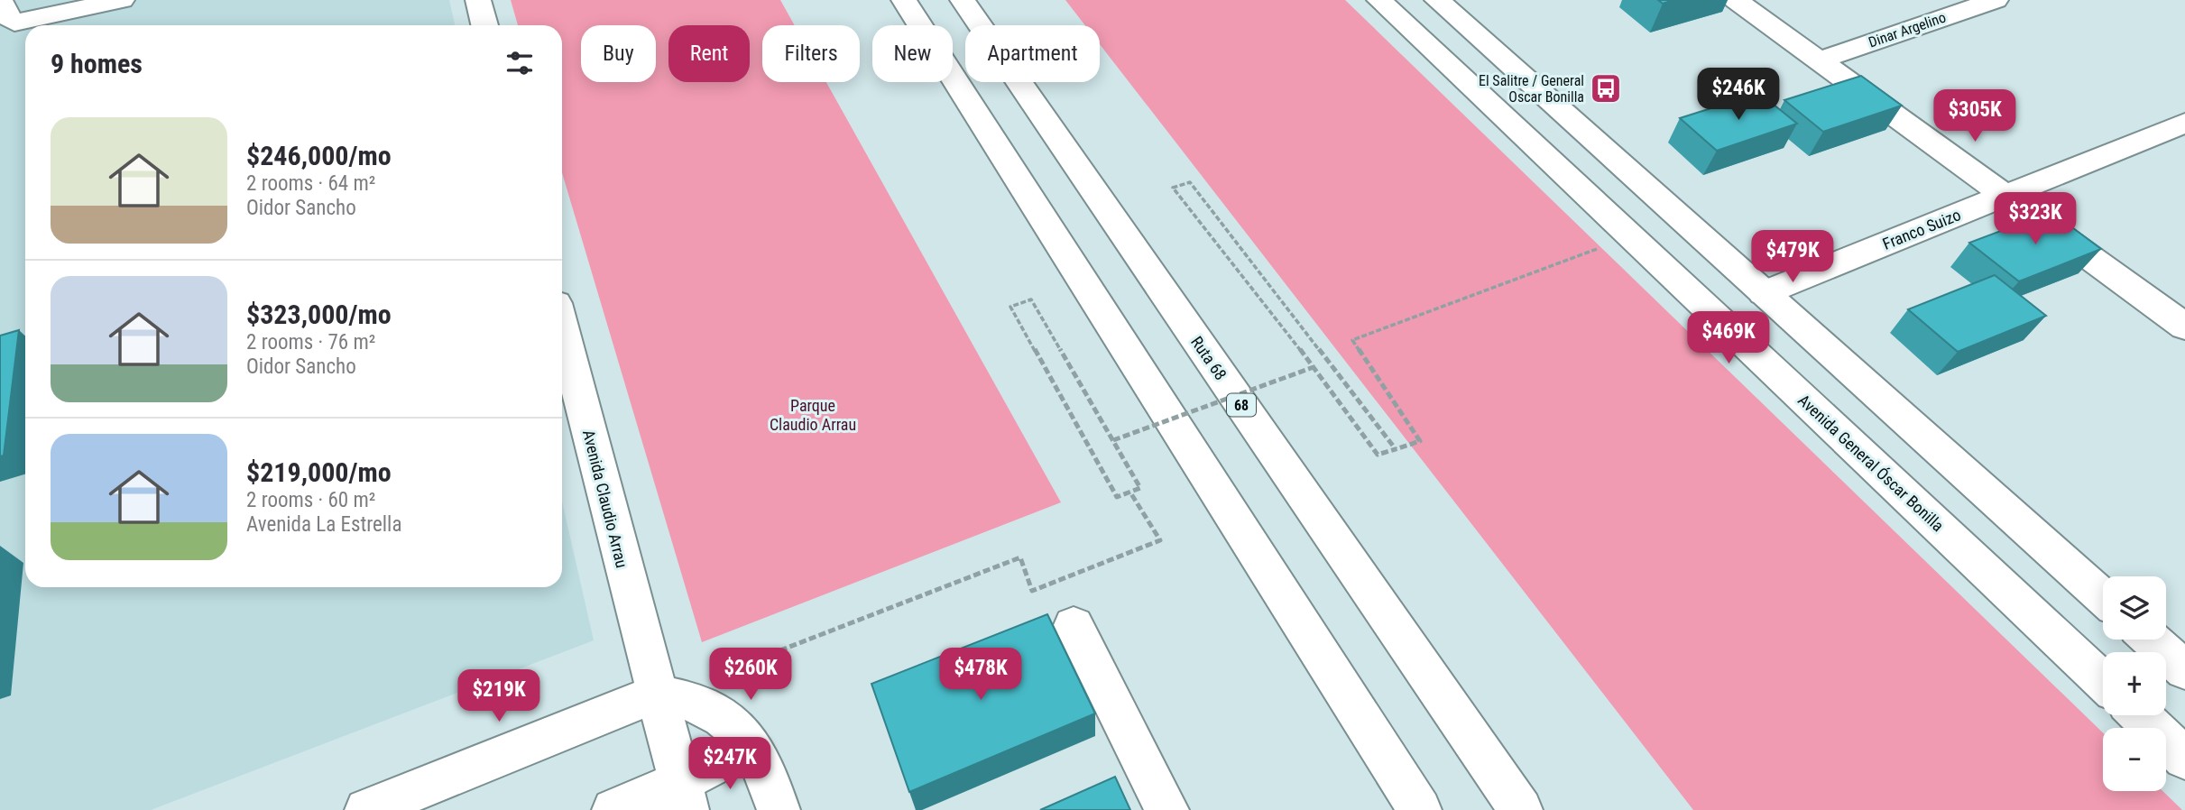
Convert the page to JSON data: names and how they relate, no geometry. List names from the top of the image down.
{
  "streets": {
    "main road": [
      "Dinar Argelino",
      "Franco Suizo",
      "Ruta 68",
      "68",
      "Avenida General Óscar Bonilla",
      "Avenida Claudio Arrau"
    ]
  },
  "parks": ["Parque Claudio Arrau"],
  "places": {
    "bus stop": ["El Salitre / General Oscar Bonilla"]
  },
  "page": {
    "chip": [
      "Buy",
      "Rent",
      "Filters",
      "New",
      "Apartment"
    ],
    "heading": "9 homes",
    "price": [
      "$246K",
      "$305K",
      "$323K",
      "$479K",
      "$469K",
      "$260K",
      "$478K",
      "$219K",
      "$247K"
    ],
    "list": [
      {
        "name": "$246,000/mo",
        "note": "2 rooms · 64 m² · Oidor Sancho"
      },
      {
        "name": "$323,000/mo",
        "note": "2 rooms · 76 m² · Oidor Sancho"
      },
      {
        "name": "$219,000/mo",
        "note": "2 rooms · 60 m² · Avenida La Estrella"
      }
    ],
    "map_buttons": ["+", "−"]
  }
}
